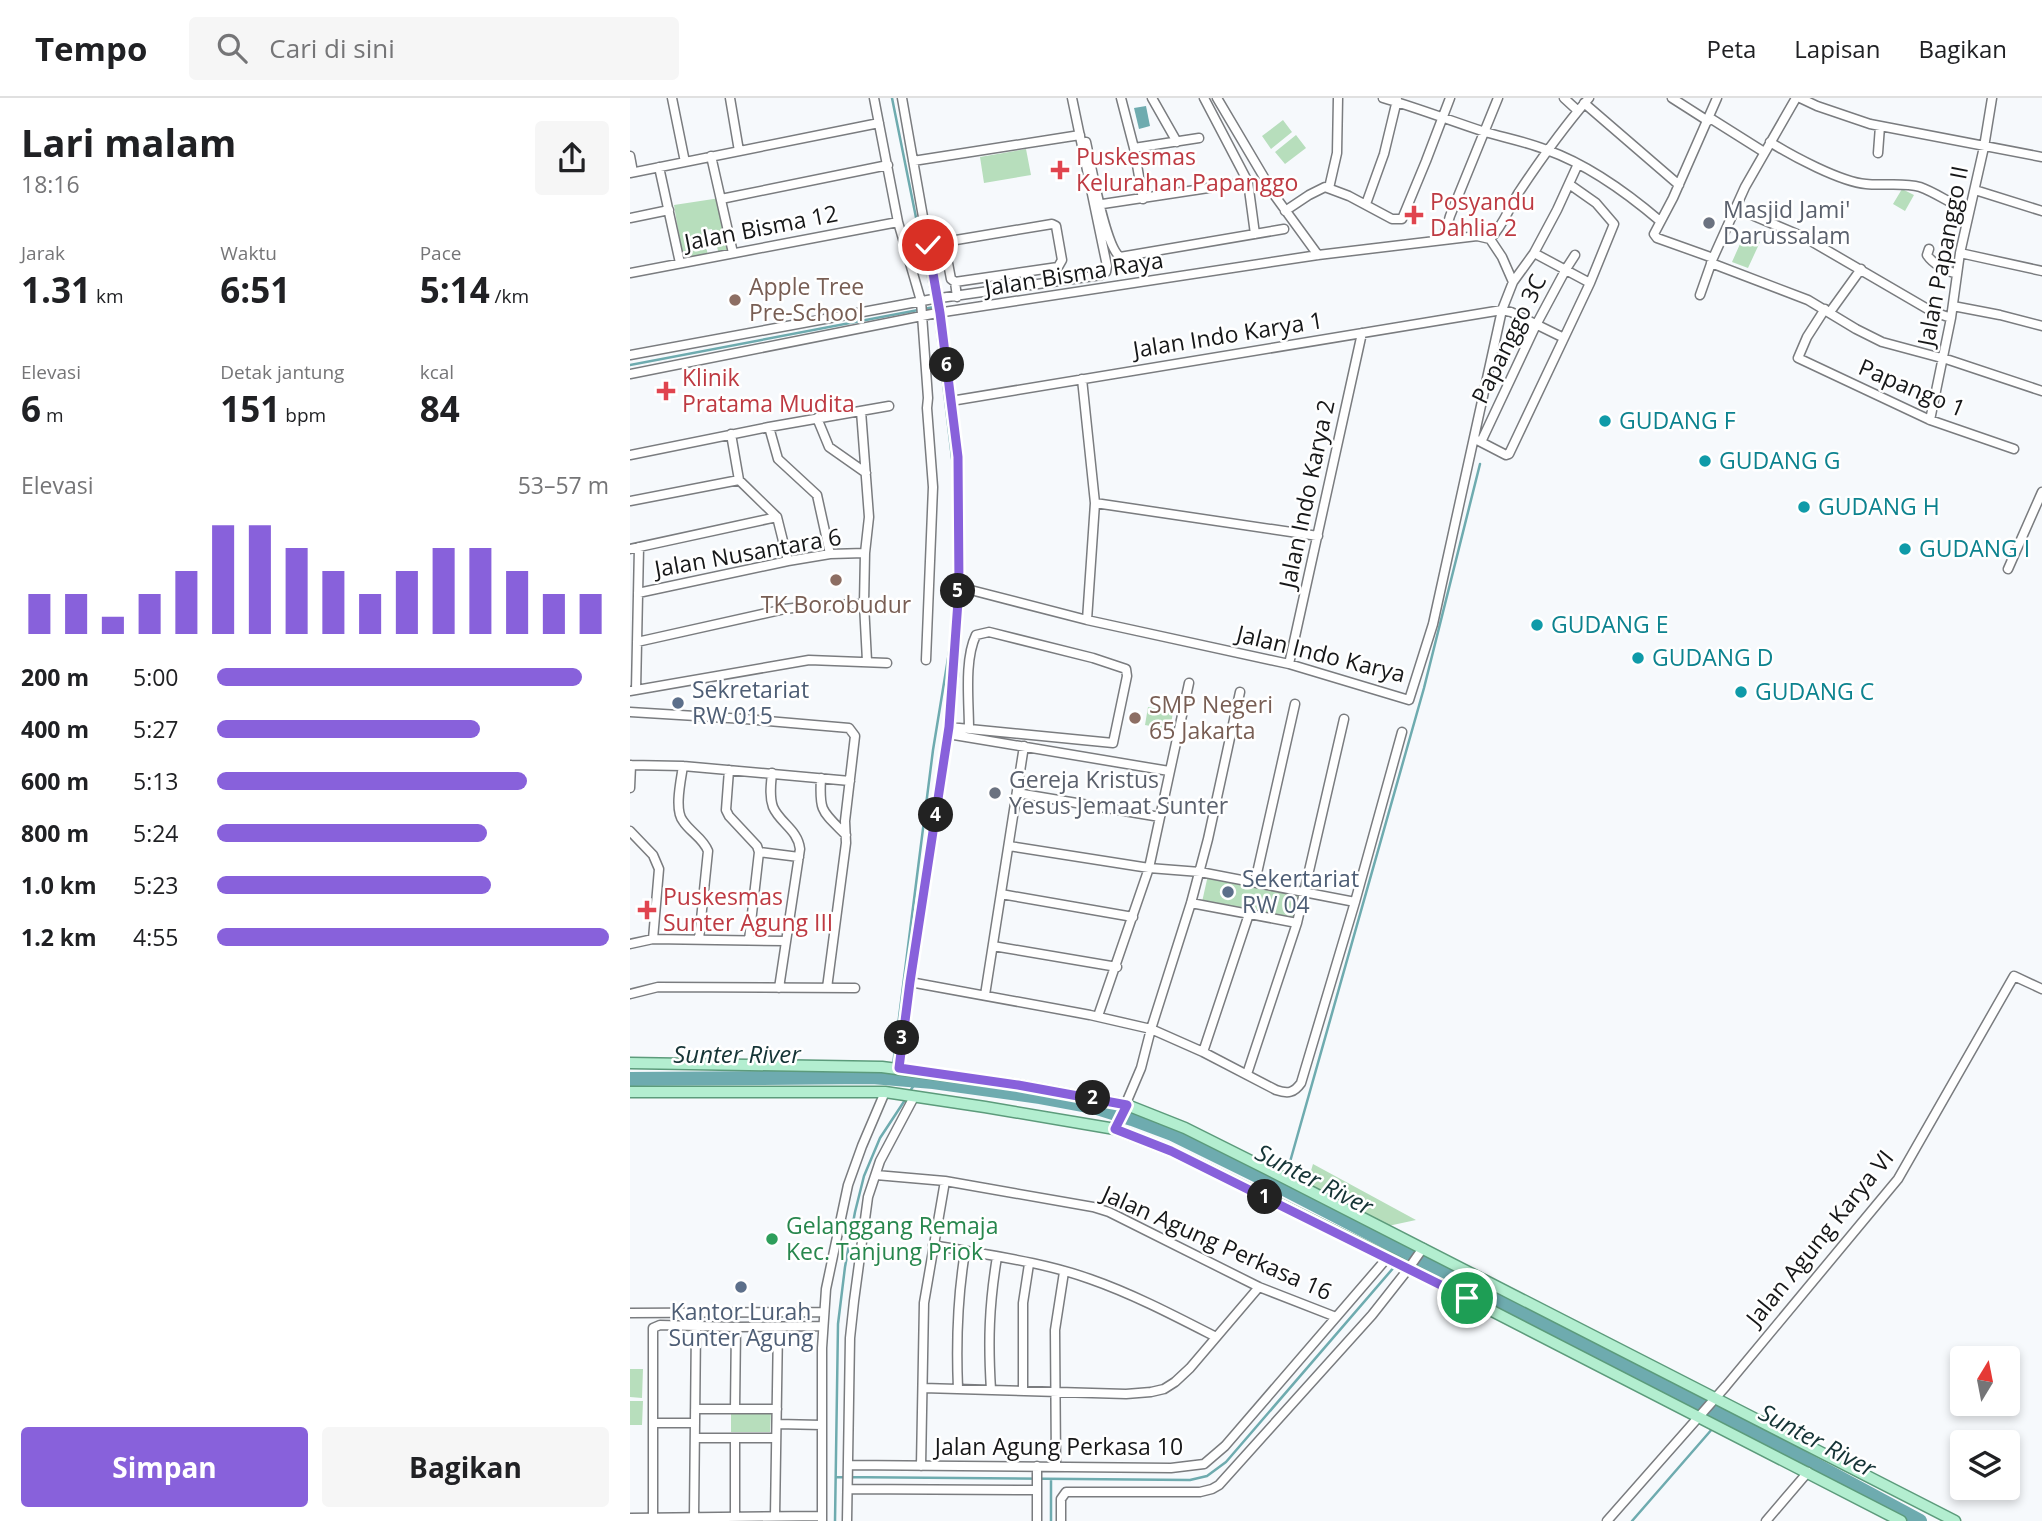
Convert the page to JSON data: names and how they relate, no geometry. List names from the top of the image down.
{
  "streets": {
    "street": [
      "Jalan Bisma 12",
      "Jalan Papanggo II",
      "Jalan Bisma Raya",
      "Jalan Indo Karya 1",
      "Papanggo 3C",
      "Papango 1",
      "Jalan Indo Karya 2",
      "Jalan Nusantara 6",
      "Jalan Indo Karya",
      "Jalan Agung Karya VI",
      "Jalan Agung Perkasa 16",
      "Jalan Agung Perkasa 10"
    ]
  },
  "crossings": [
    ["Jalan Papanggo II", "Papango 1"],
    ["Jalan Indo Karya 1", "Jalan Indo Karya 2"],
    ["Jalan Indo Karya 1", "Jalan Indo Karya"],
    ["Papanggo 3C", "Jalan Indo Karya"],
    ["Jalan Indo Karya 2", "Jalan Indo Karya"],
    ["Jalan Agung Perkasa 16", "Jalan Agung Perkasa 10"]
  ],
  "water": ["Sunter River"],
  "places": {
    "health": [
      "Puskesmas Kelurahan Papanggo",
      "Posyandu Dahlia 2",
      "Klinik Pratama Mudita",
      "Puskesmas Sunter Agung III"
    ],
    "other": [
      "Masjid Jami' Darussalam",
      "Apple Tree Pre-School",
      "GUDANG F",
      "GUDANG G",
      "GUDANG H",
      "GUDANG I",
      "TK Borobudur",
      "GUDANG E",
      "GUDANG D",
      "GUDANG C",
      "Sekretariat RW 015",
      "SMP Negeri 65 Jakarta",
      "Gereja Kristus Yesus Jemaat Sunter",
      "Sekertariat RW 04",
      "Gelanggang Remaja Kec. Tanjung Priok",
      "Kantor Lurah Sunter Agung"
    ]
  },
  "north": "top",
  "page": {
    "header": "Tempo",
    "search": "Cari di sini",
    "nav": ["Peta", "Lapisan", "Bagikan"],
    "heading": ["Lari malam", "18:16"],
    "stats": [
      ["Jarak", "1.31 km"],
      ["Waktu", "6:51"],
      ["Pace", "5:14 /km"],
      ["Elevasi", "6 m"],
      ["Detak jantung", "151 bpm"],
      ["kcal", "84"]
    ],
    "pins": [
      "6",
      "5",
      "4",
      "3",
      "2",
      "1"
    ],
    "chart": ["Elevasi", "53–57 m"],
    "list": [
      {
        "name": "200 m",
        "note": "5:00"
      },
      {
        "name": "400 m",
        "note": "5:27"
      },
      {
        "name": "600 m",
        "note": "5:13"
      },
      {
        "name": "800 m",
        "note": "5:24"
      },
      {
        "name": "1.0 km",
        "note": "5:23"
      },
      {
        "name": "1.2 km",
        "note": "4:55"
      }
    ],
    "buttons": ["Simpan", "Bagikan"]
  }
}
